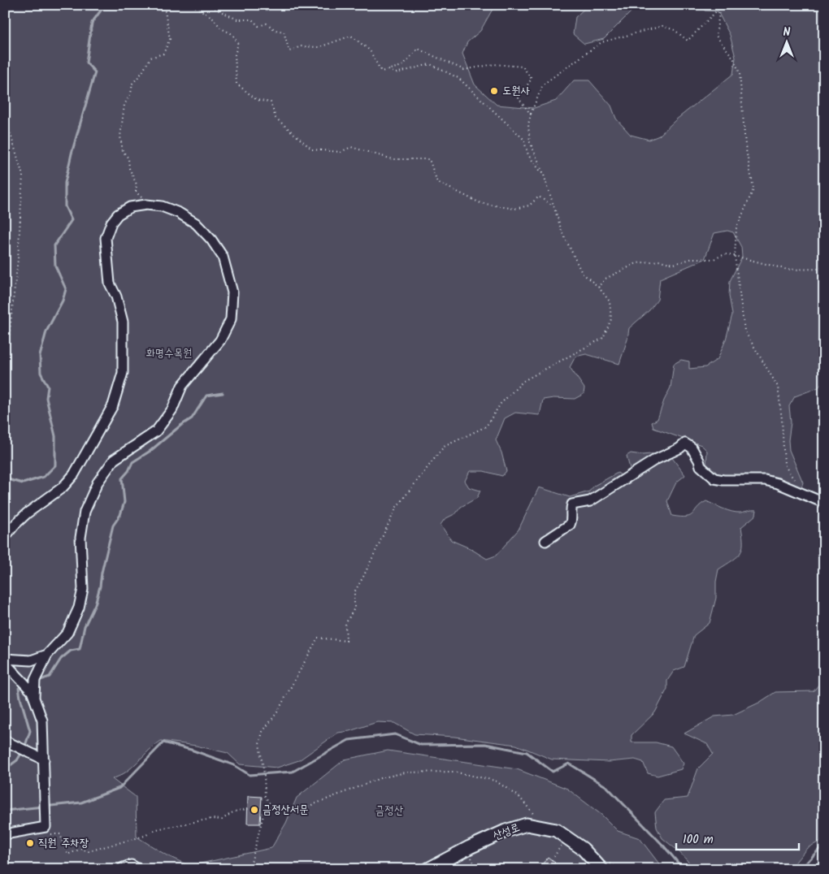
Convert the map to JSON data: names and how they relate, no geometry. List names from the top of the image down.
{
  "streets": {
    "main road": ["산성로"]
  },
  "parks": ["화명수목원", "금정산"],
  "places": ["도원사", "금정산서문", "직원 주차장"],
  "scale_bar": "100 m",
  "north": "top"
}
